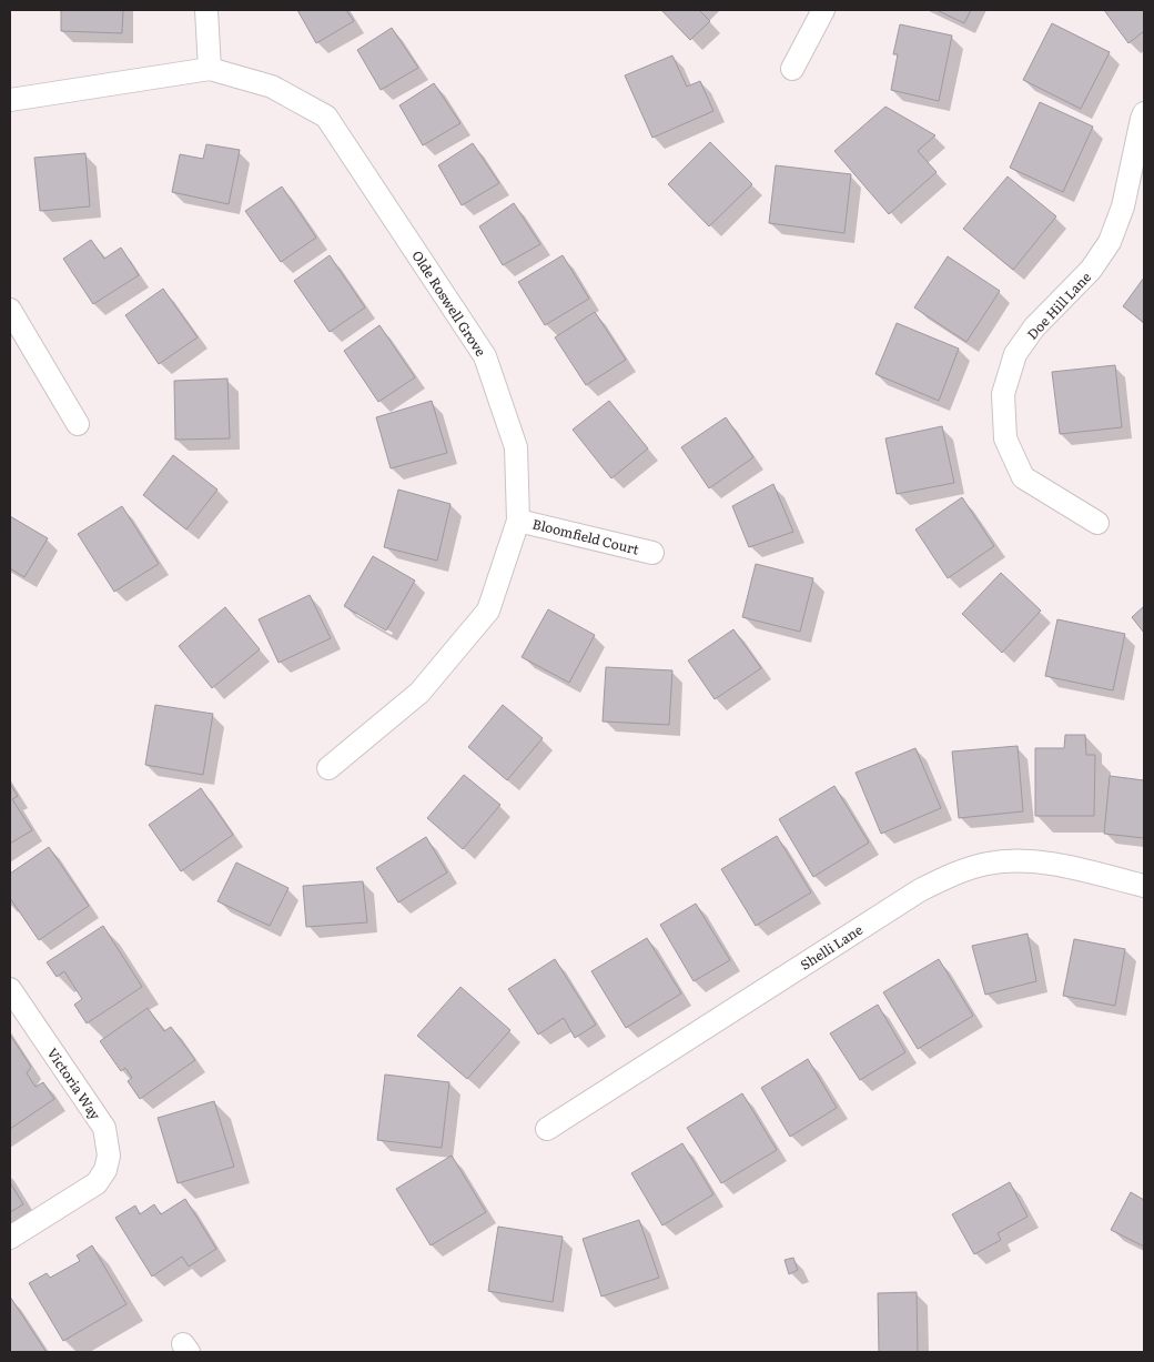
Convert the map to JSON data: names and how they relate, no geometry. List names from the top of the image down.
{
  "streets": {
    "street": [
      "Olde Roswell Grove",
      "Doe Hill Lane",
      "Bloomfield Court",
      "Shelli Lane",
      "Victoria Way"
    ]
  },
  "crossings": [
    ["Olde Roswell Grove", "Bloomfield Court"]
  ]
}
